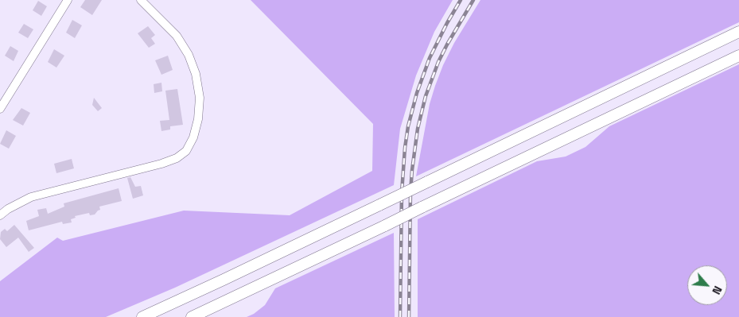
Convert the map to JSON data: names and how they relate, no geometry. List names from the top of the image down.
{
  "north": "bottom right"
}
